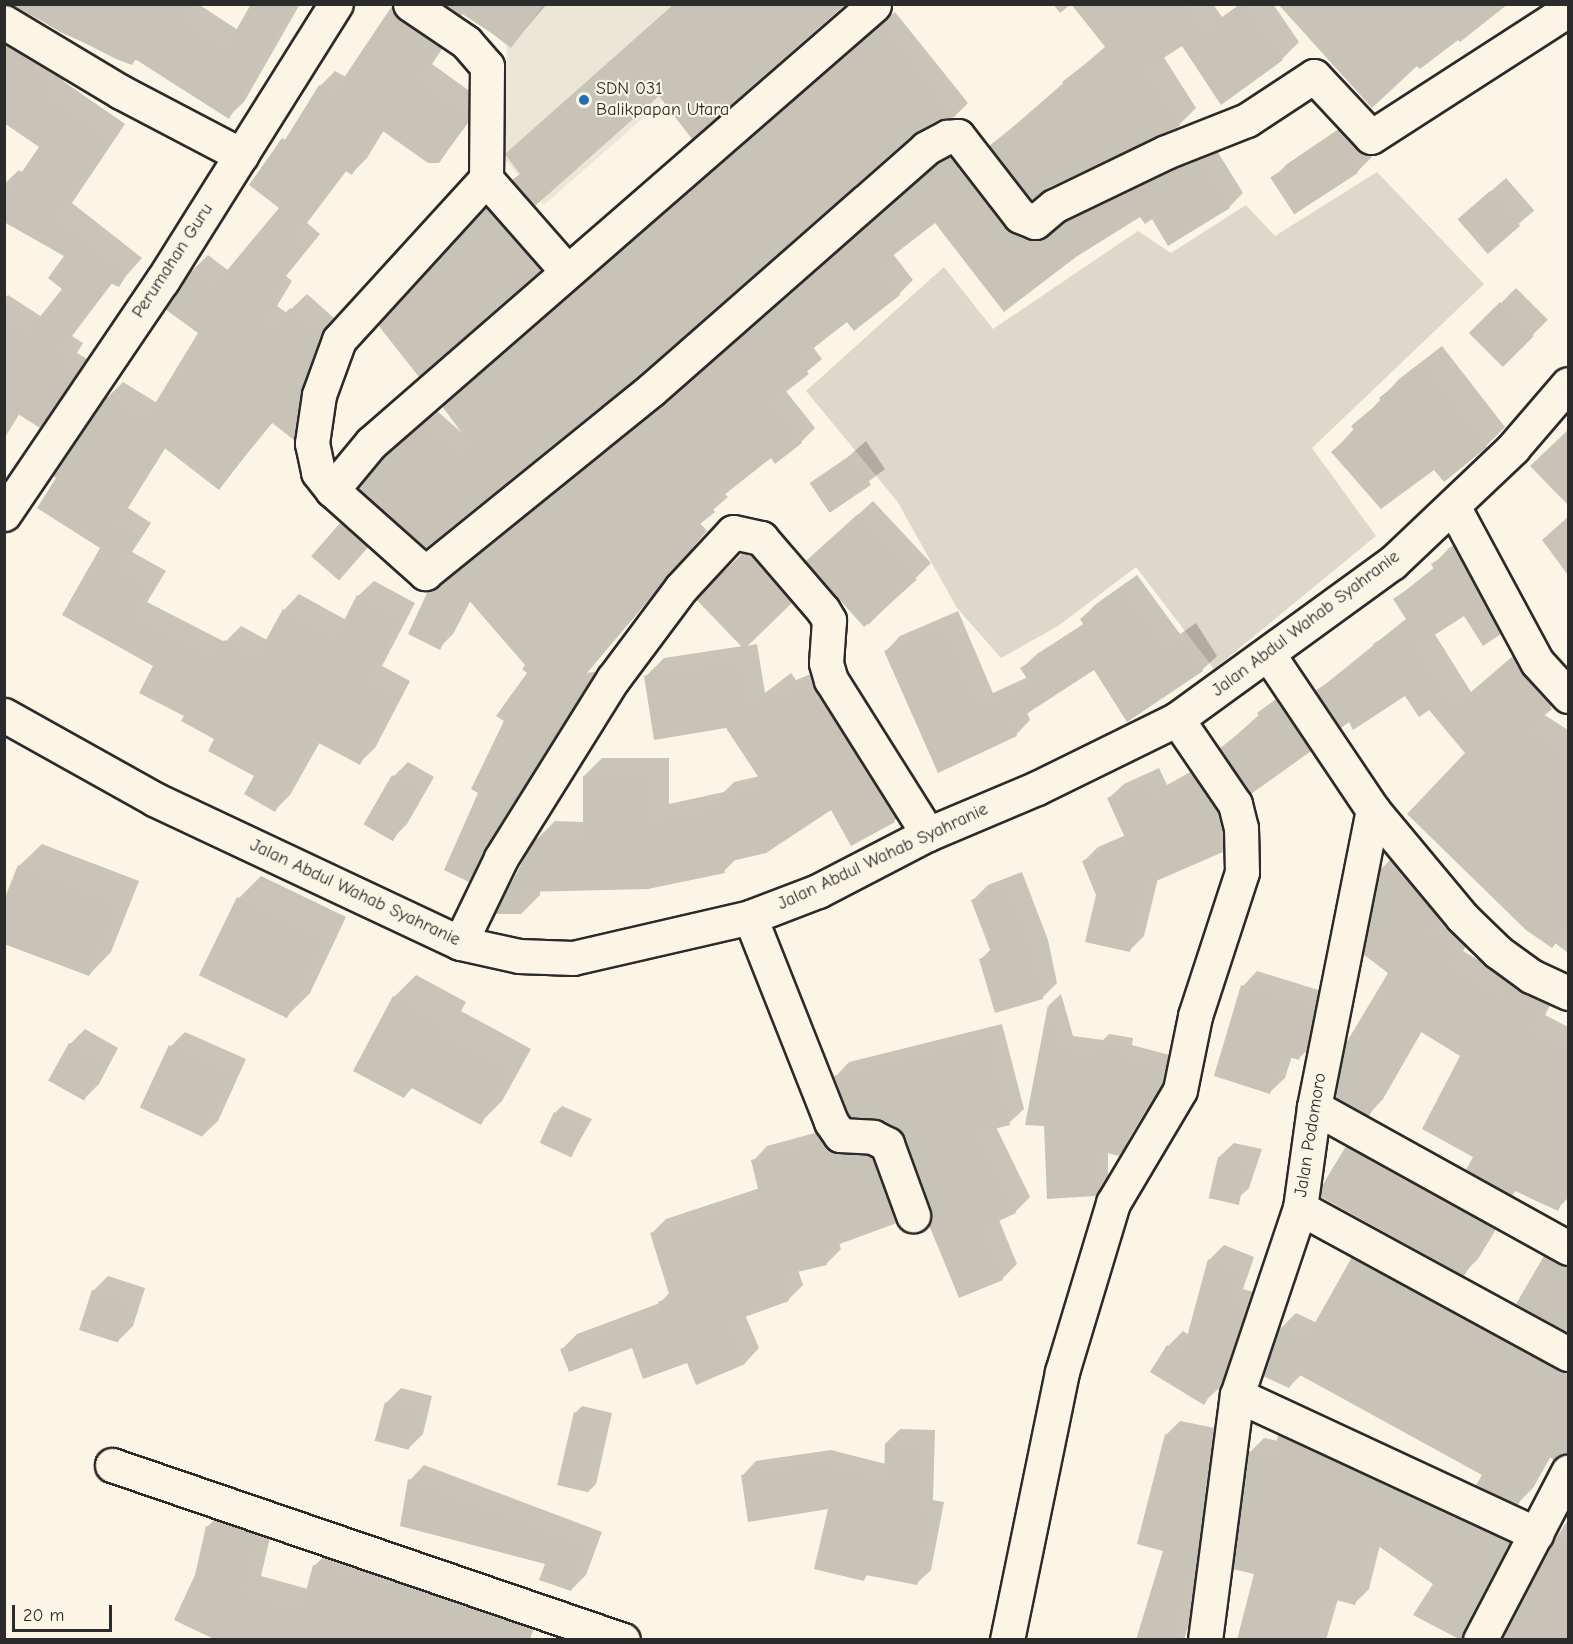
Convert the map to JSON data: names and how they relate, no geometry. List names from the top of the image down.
{
  "streets": {
    "street": ["Perumahan Guru", "Jalan Abdul Wahab Syahranie", "Jalan Podomoro"]
  },
  "places": ["SDN 031 Balikpapan Utara"],
  "scale_bar": "20 m"
}
